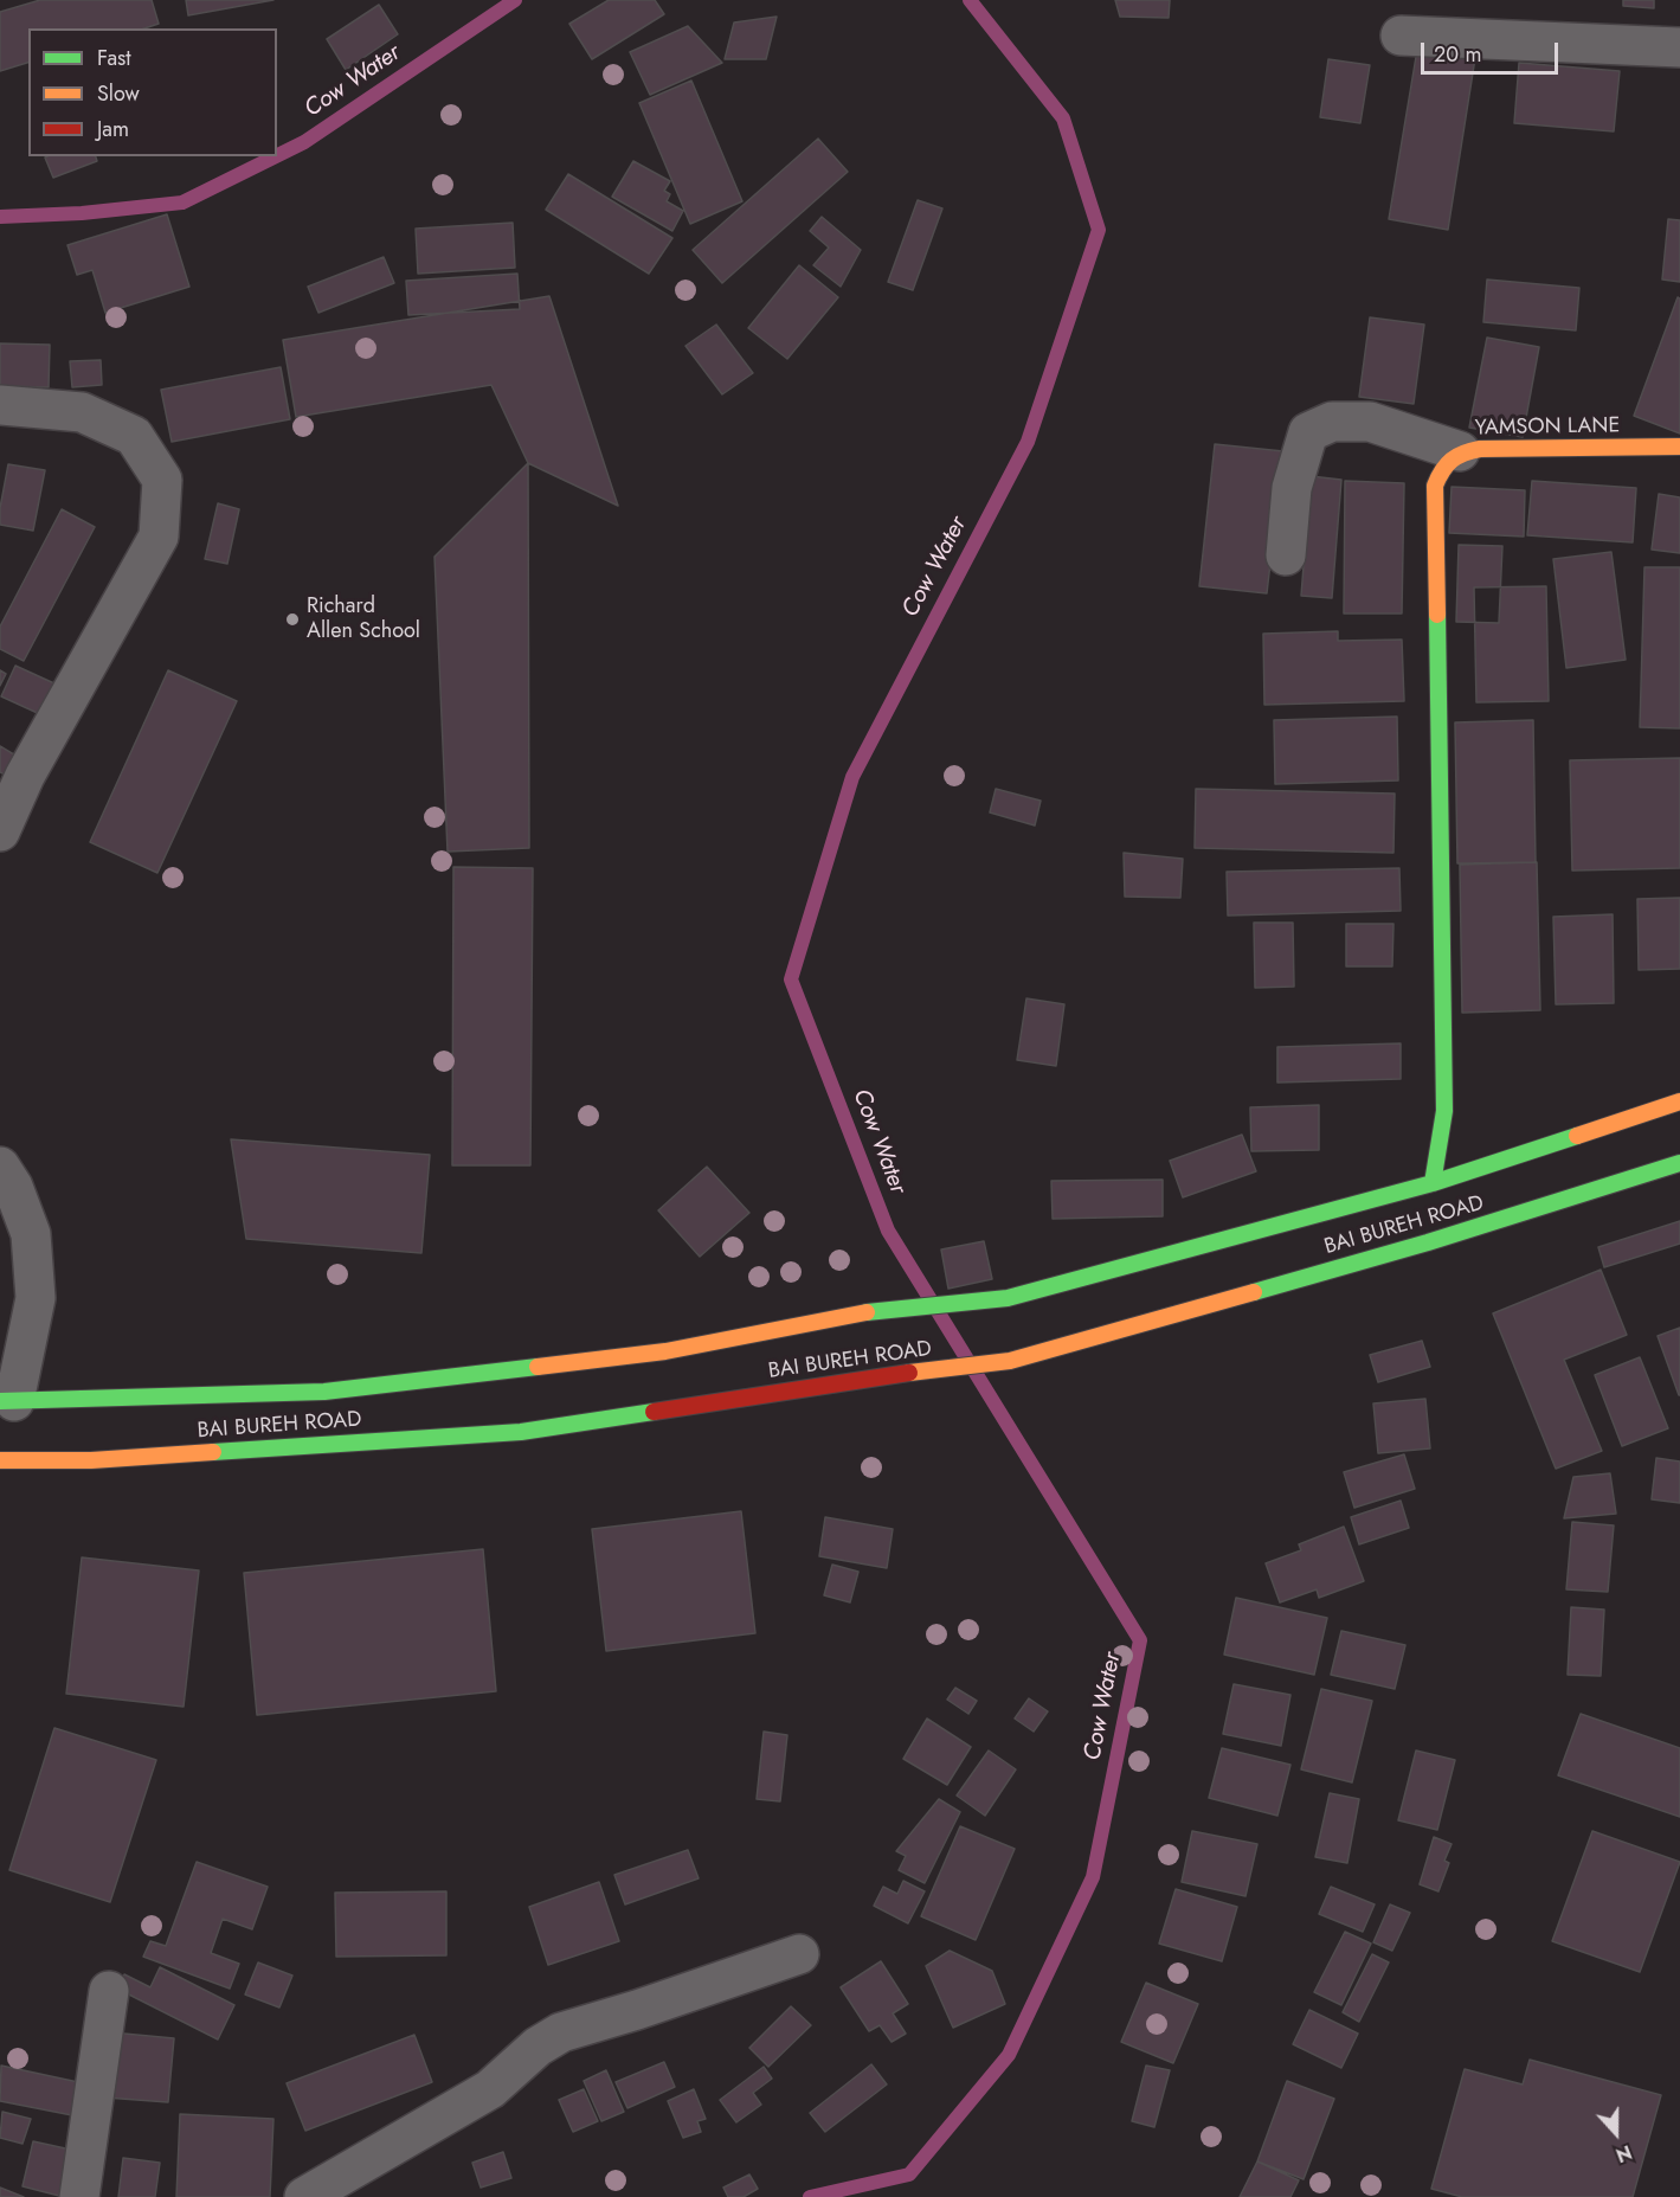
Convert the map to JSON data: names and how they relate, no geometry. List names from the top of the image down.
{
  "streets": {
    "main road": ["YAMSON LANE", "BAI BUREH ROAD"]
  },
  "crossings": [
    ["YAMSON LANE", "BAI BUREH ROAD"]
  ],
  "water": ["Cow Water"],
  "places": ["Richard Allen School"],
  "legend": ["Fast", "Slow", "Jam"],
  "scale_bar": "20 m",
  "north": "bottom"
}
